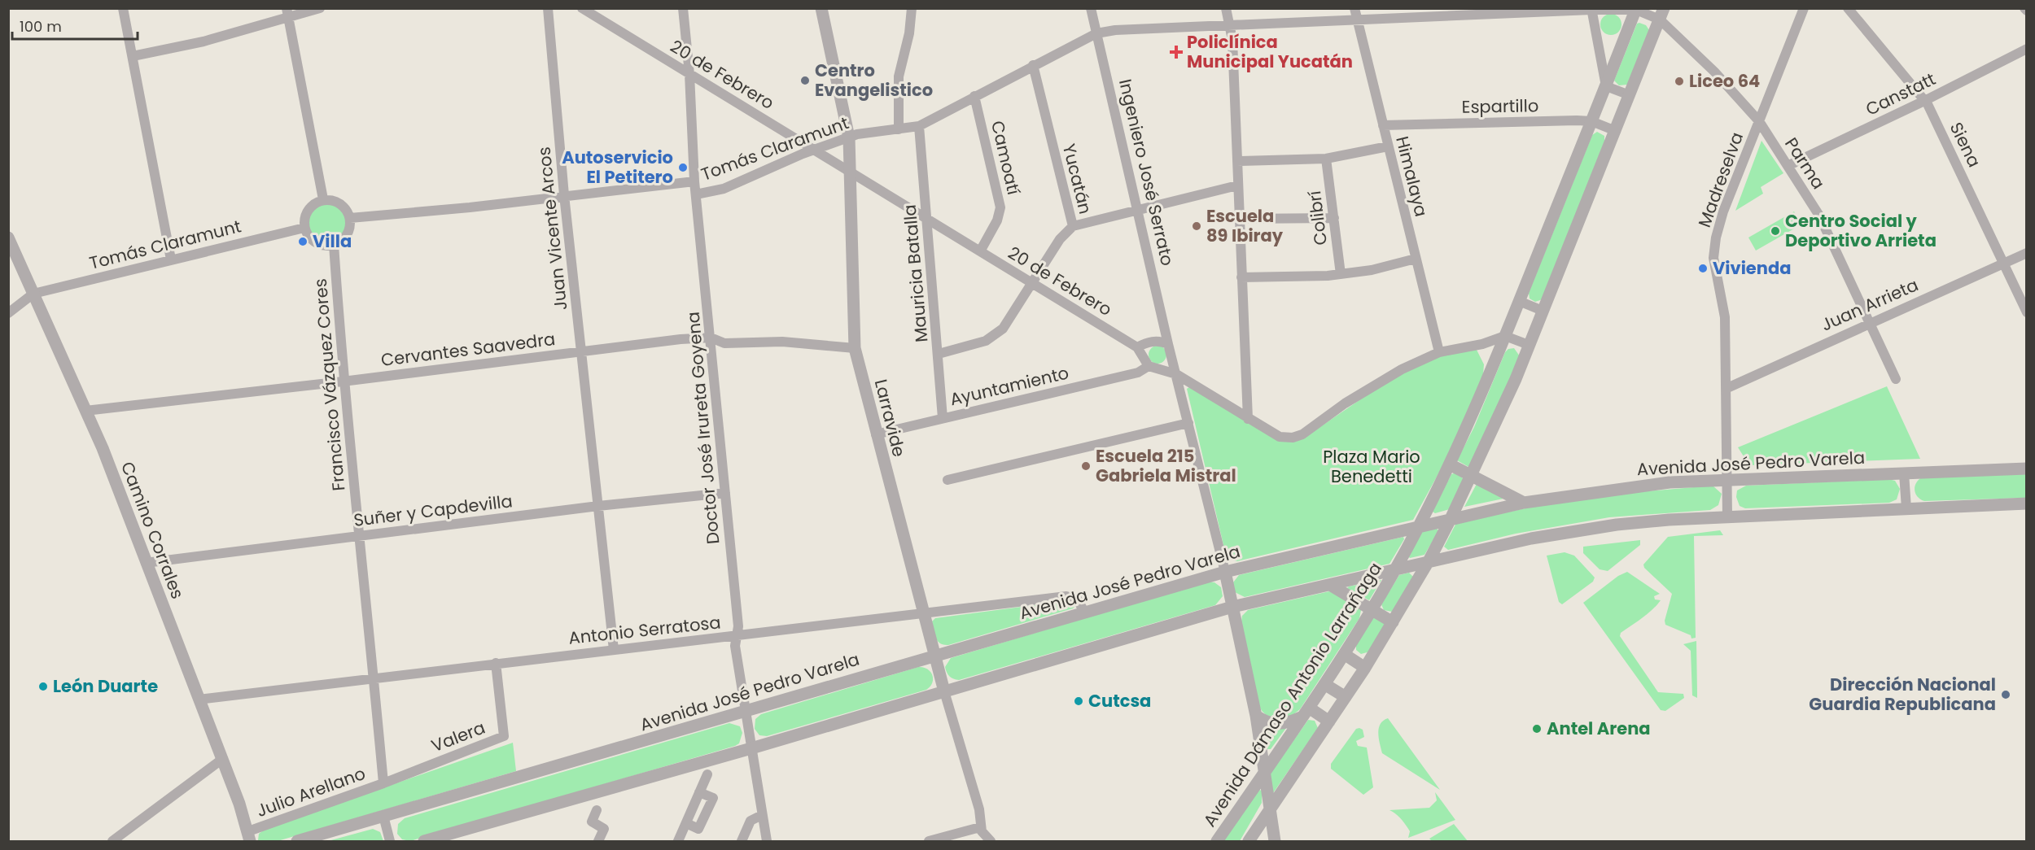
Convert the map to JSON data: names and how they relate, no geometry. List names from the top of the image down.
{
  "streets": {
    "street": [
      "20 de Febrero",
      "Canstatt",
      "Espartillo",
      "Siena",
      "Tomás Claramunt",
      "Camoatí",
      "Parma",
      "Ingeniero José Serrato",
      "Himalaya",
      "Yucatán",
      "Madreselva",
      "Colibrí",
      "Juan Vicente Arcos",
      "Mauricia Batalla",
      "Juan Arrieta",
      "Cervantes Saavedra",
      "Francisco Vázquez Cores",
      "Ayuntamiento",
      "Larravide",
      "Doctor José Irureta Goyena",
      "Avenida José Pedro Varela",
      "Suñer y Capdevilla",
      "Camino Corrales",
      "Antonio Serratosa",
      "Avenida Dámaso Antonio Larrañaga",
      "Valera",
      "Julio Arellano"
    ]
  },
  "crossings": [
    ["20 de Febrero", "Tomás Claramunt"],
    ["20 de Febrero", "Camoatí"],
    ["20 de Febrero", "Yucatán"],
    ["20 de Febrero", "Mauricia Batalla"],
    ["20 de Febrero", "Ayuntamiento"],
    ["20 de Febrero", "Larravide"],
    ["20 de Febrero", "Doctor José Irureta Goyena"],
    ["Canstatt", "Siena"],
    ["Canstatt", "Parma"],
    ["Espartillo", "Himalaya"],
    ["Espartillo", "Avenida Dámaso Antonio Larrañaga"],
    ["Siena", "Juan Arrieta"],
    ["Tomás Claramunt", "Camoatí"],
    ["Tomás Claramunt", "Parma"],
    ["Tomás Claramunt", "Ingeniero José Serrato"],
    ["Tomás Claramunt", "Himalaya"],
    ["Tomás Claramunt", "Yucatán"],
    ["Tomás Claramunt", "Juan Vicente Arcos"],
    ["Tomás Claramunt", "Mauricia Batalla"],
    ["Tomás Claramunt", "Francisco Vázquez Cores"],
    ["Tomás Claramunt", "Larravide"],
    ["Tomás Claramunt", "Doctor José Irureta Goyena"],
    ["Tomás Claramunt", "Camino Corrales"],
    ["Tomás Claramunt", "Avenida Dámaso Antonio Larrañaga"],
    ["Parma", "Madreselva"],
    ["Parma", "Juan Arrieta"],
    ["Ingeniero José Serrato", "Avenida José Pedro Varela"],
    ["Ingeniero José Serrato", "Avenida Dámaso Antonio Larrañaga"],
    ["Yucatán", "Mauricia Batalla"],
    ["Madreselva", "Juan Arrieta"],
    ["Madreselva", "Avenida José Pedro Varela"],
    ["Juan Vicente Arcos", "Cervantes Saavedra"],
    ["Juan Vicente Arcos", "Suñer y Capdevilla"],
    ["Juan Vicente Arcos", "Antonio Serratosa"],
    ["Mauricia Batalla", "Ayuntamiento"],
    ["Cervantes Saavedra", "Francisco Vázquez Cores"],
    ["Cervantes Saavedra", "Larravide"],
    ["Cervantes Saavedra", "Doctor José Irureta Goyena"],
    ["Cervantes Saavedra", "Camino Corrales"],
    ["Francisco Vázquez Cores", "Suñer y Capdevilla"],
    ["Francisco Vázquez Cores", "Antonio Serratosa"],
    ["Francisco Vázquez Cores", "Valera"],
    ["Francisco Vázquez Cores", "Julio Arellano"],
    ["Ayuntamiento", "Larravide"],
    ["Larravide", "Avenida José Pedro Varela"],
    ["Larravide", "Antonio Serratosa"],
    ["Doctor José Irureta Goyena", "Avenida José Pedro Varela"],
    ["Doctor José Irureta Goyena", "Suñer y Capdevilla"],
    ["Doctor José Irureta Goyena", "Antonio Serratosa"],
    ["Avenida José Pedro Varela", "Antonio Serratosa"],
    ["Avenida José Pedro Varela", "Avenida Dámaso Antonio Larrañaga"],
    ["Suñer y Capdevilla", "Camino Corrales"],
    ["Camino Corrales", "Antonio Serratosa"],
    ["Camino Corrales", "Julio Arellano"],
    ["Antonio Serratosa", "Valera"],
    ["Valera", "Julio Arellano"]
  ],
  "parks": ["Plaza Mario Benedetti"],
  "places": {
    "health": ["Policlínica Municipal Yucatán"],
    "other": [
      "Centro Evangelistico",
      "Liceo 64",
      "Autoservicio El Petitero",
      "Escuela 89 Ibiray",
      "Centro Social y Deportivo Arrieta",
      "Villa",
      "Vivienda",
      "Escuela 215 Gabriela Mistral",
      "León Duarte",
      "Dirección Nacional Guardia Republicana",
      "Cutcsa",
      "Antel Arena"
    ]
  },
  "scale_bar": "100 m"
}
